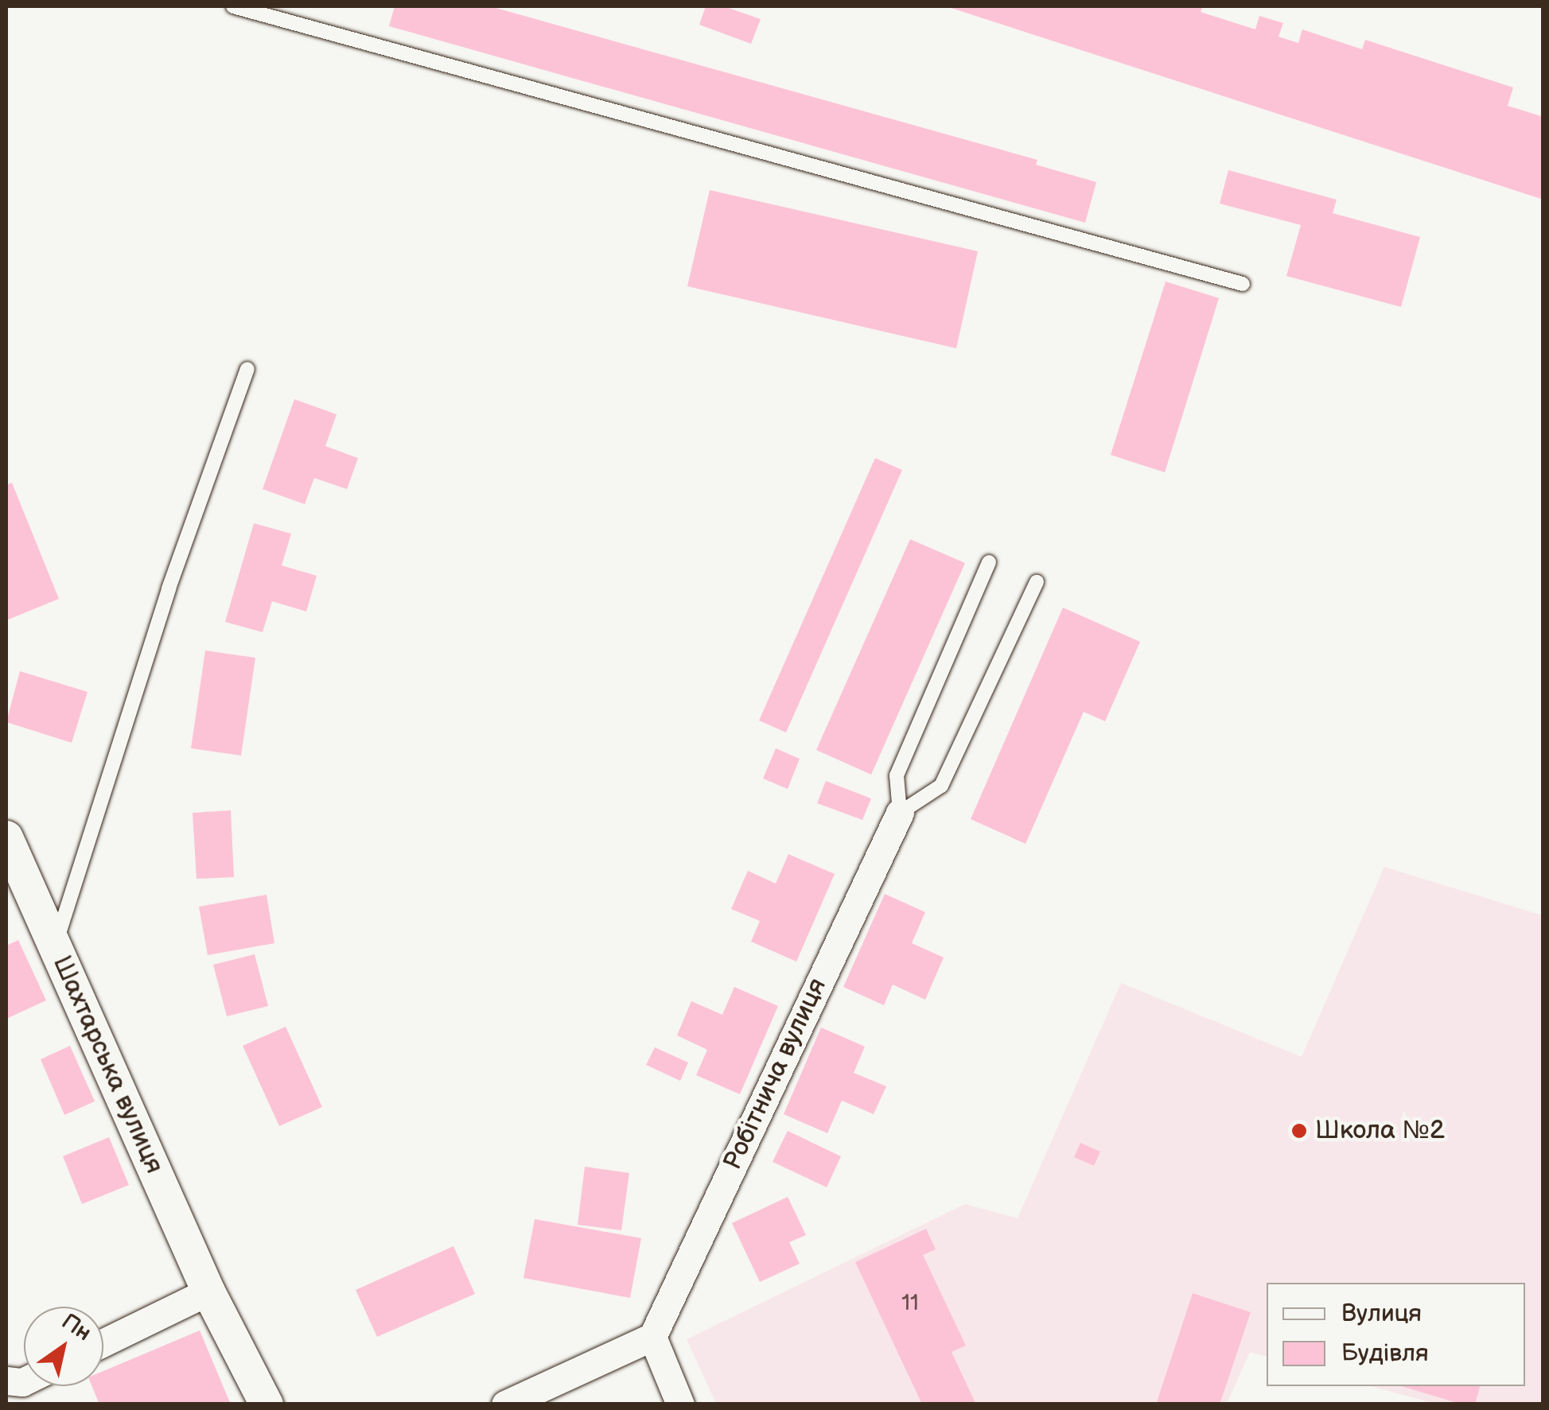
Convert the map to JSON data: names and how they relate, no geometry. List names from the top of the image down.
{
  "streets": {
    "street": ["Шахтарська вулиця", "Робітнича вулиця"]
  },
  "places": ["Школа №2"],
  "house_numbers": ["11"],
  "legend": ["Вулиця", "Будівля"],
  "north": "top right"
}
